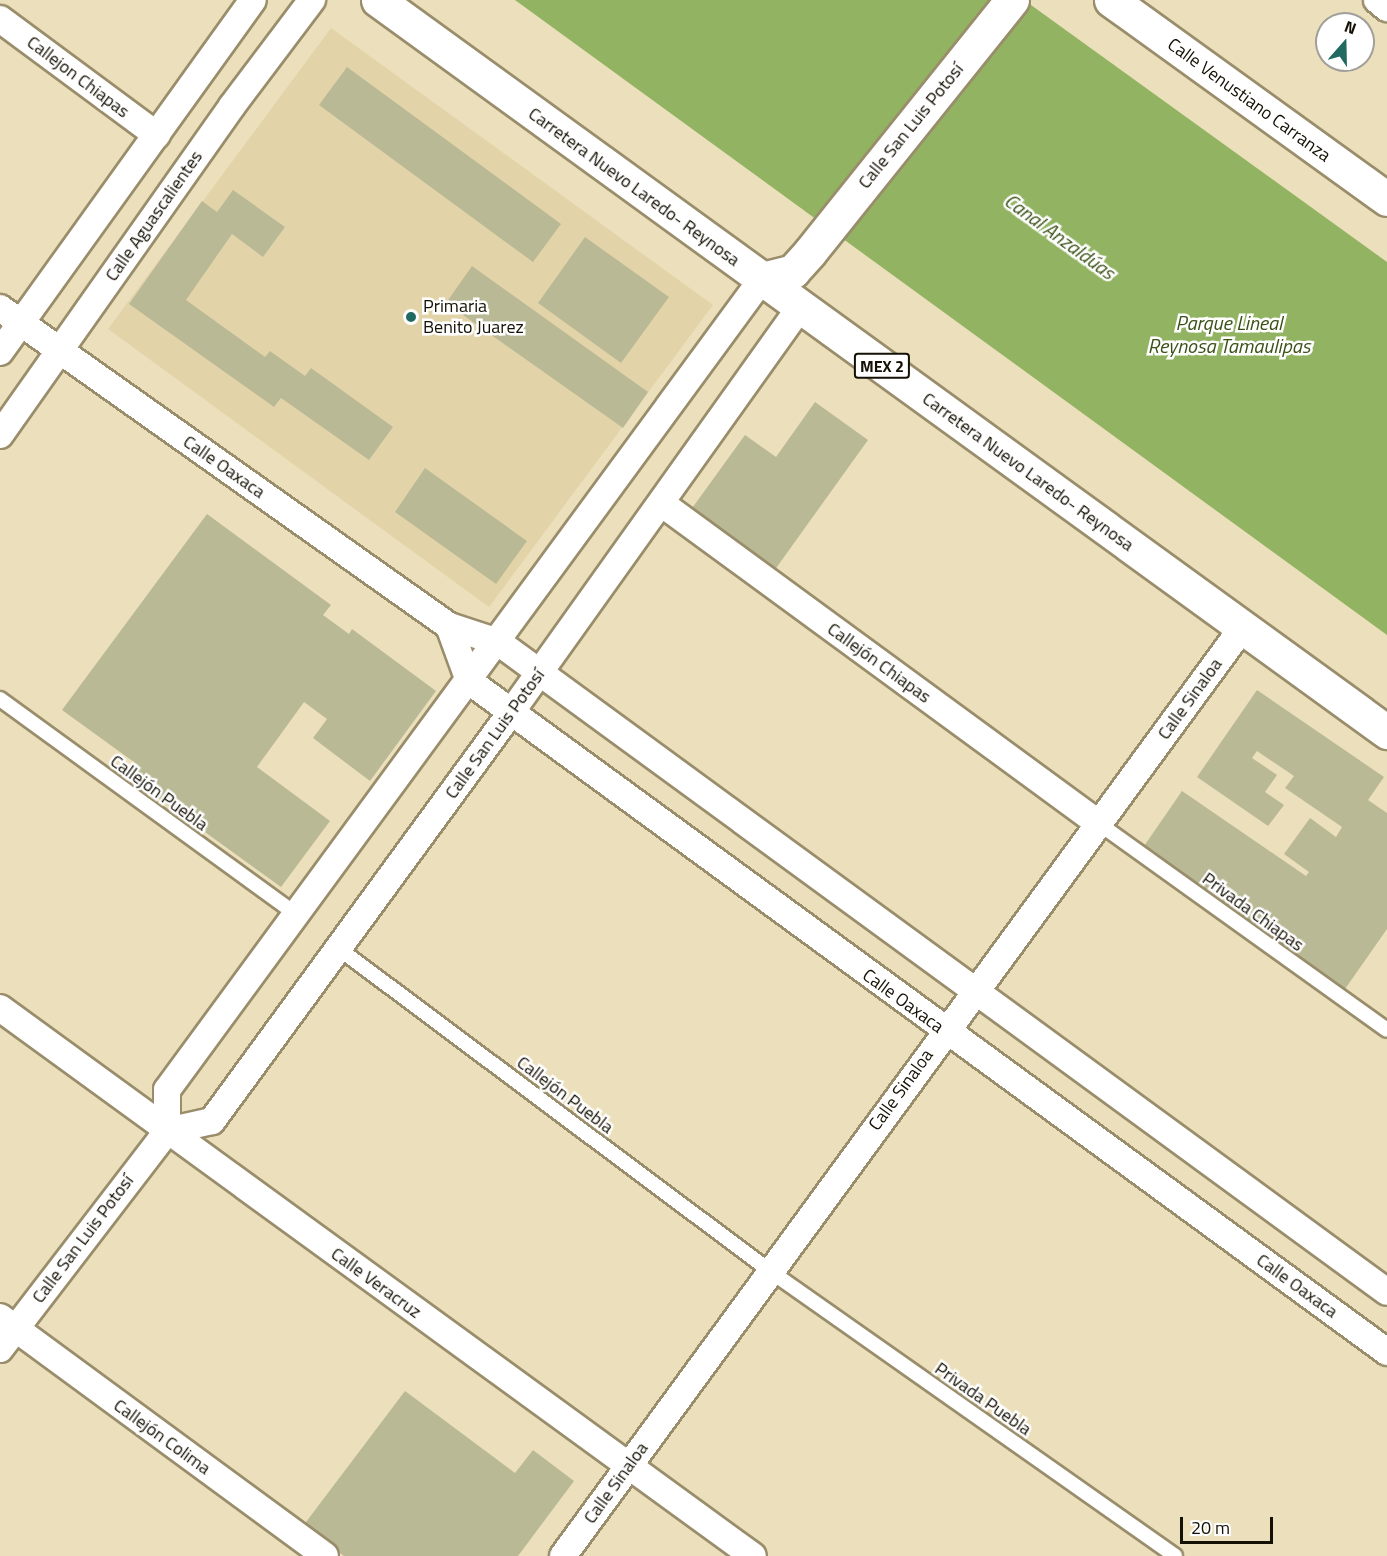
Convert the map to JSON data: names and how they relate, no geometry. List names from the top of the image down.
{
  "streets": {
    "main road": [
      "Calle Venustiano Carranza",
      "Calle San Luis Potosí",
      "Carretera Nuevo Laredo- Reynosa",
      "MEX 2"
    ],
    "street": [
      "Callejon Chiapas",
      "Calle Aguascalientes",
      "Calle Oaxaca",
      "Callejón Chiapas",
      "Calle Sinaloa",
      "Calle Veracruz",
      "Callejón Colima"
    ],
    "lane": ["Callejón Puebla", "Privada Chiapas", "Privada Puebla"]
  },
  "crossings": [
    ["Calle San Luis Potosí", "Carretera Nuevo Laredo- Reynosa"],
    ["Calle San Luis Potosí", "Calle Oaxaca"],
    ["Calle San Luis Potosí", "Callejón Chiapas"],
    ["Calle San Luis Potosí", "Callejón Puebla"],
    ["Calle San Luis Potosí", "Calle Veracruz"],
    ["Calle San Luis Potosí", "Callejón Colima"],
    ["Carretera Nuevo Laredo- Reynosa", "Calle Sinaloa"],
    ["Calle Aguascalientes", "Calle Oaxaca"],
    ["Calle Oaxaca", "Calle Sinaloa"],
    ["Callejón Chiapas", "Calle Sinaloa"],
    ["Callejón Chiapas", "Privada Chiapas"],
    ["Calle Sinaloa", "Callejón Puebla"],
    ["Calle Sinaloa", "Privada Chiapas"],
    ["Calle Sinaloa", "Calle Veracruz"],
    ["Calle Sinaloa", "Privada Puebla"],
    ["Callejón Puebla", "Privada Puebla"]
  ],
  "water": ["Canal Anzaldúas", "Parque Lineal Reynosa Tamaulipas"],
  "places": ["Primaria Benito Juarez"],
  "scale_bar": "20 m",
  "north": "top"
}
